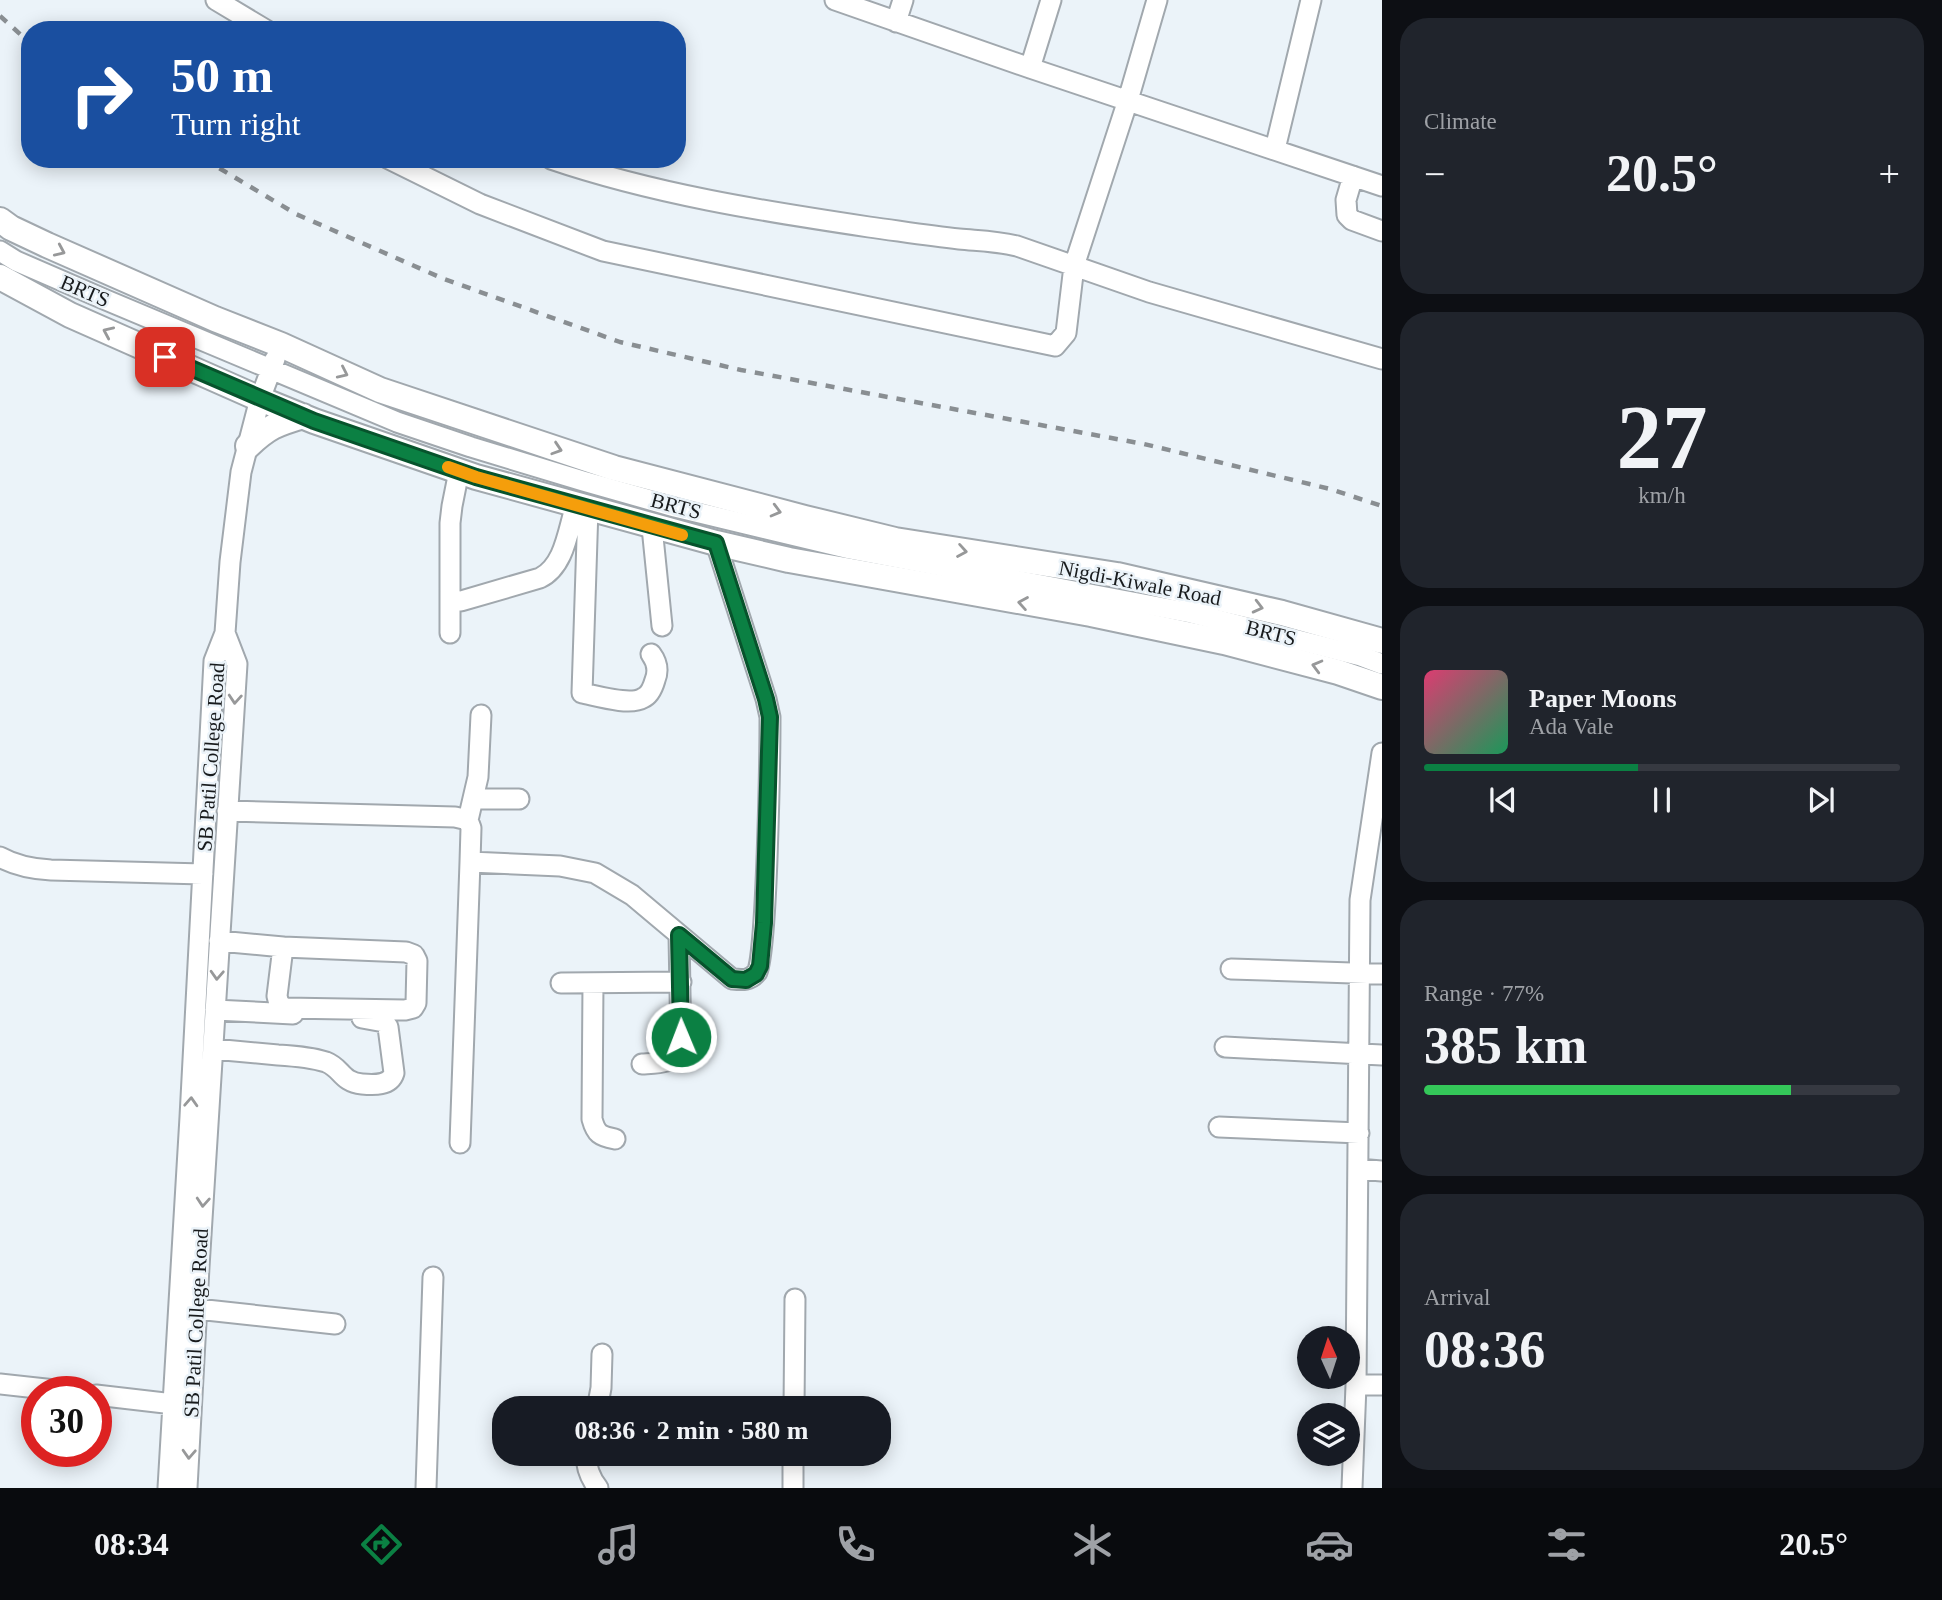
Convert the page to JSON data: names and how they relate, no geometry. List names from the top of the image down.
{
  "streets": {
    "main road": ["Nigdi-Kiwale Road"],
    "street": ["BRTS", "SB Patil College Road"]
  },
  "north": "top",
  "page": {
    "tile": [
      "Climate",
      ["27", "km/h"],
      ["Range · 77%", "385 km"],
      ["Arrival", "08:36"]
    ],
    "turn": ["50 m", "Turn right"],
    "heat": ["−", "20.5°", "+"],
    "song": ["Paper Moons", "Ada Vale"],
    "limit": "30",
    "trip": "08:36 · 2 min · 580 m",
    "tabs": ["08:34", "20.5°"]
  }
}
